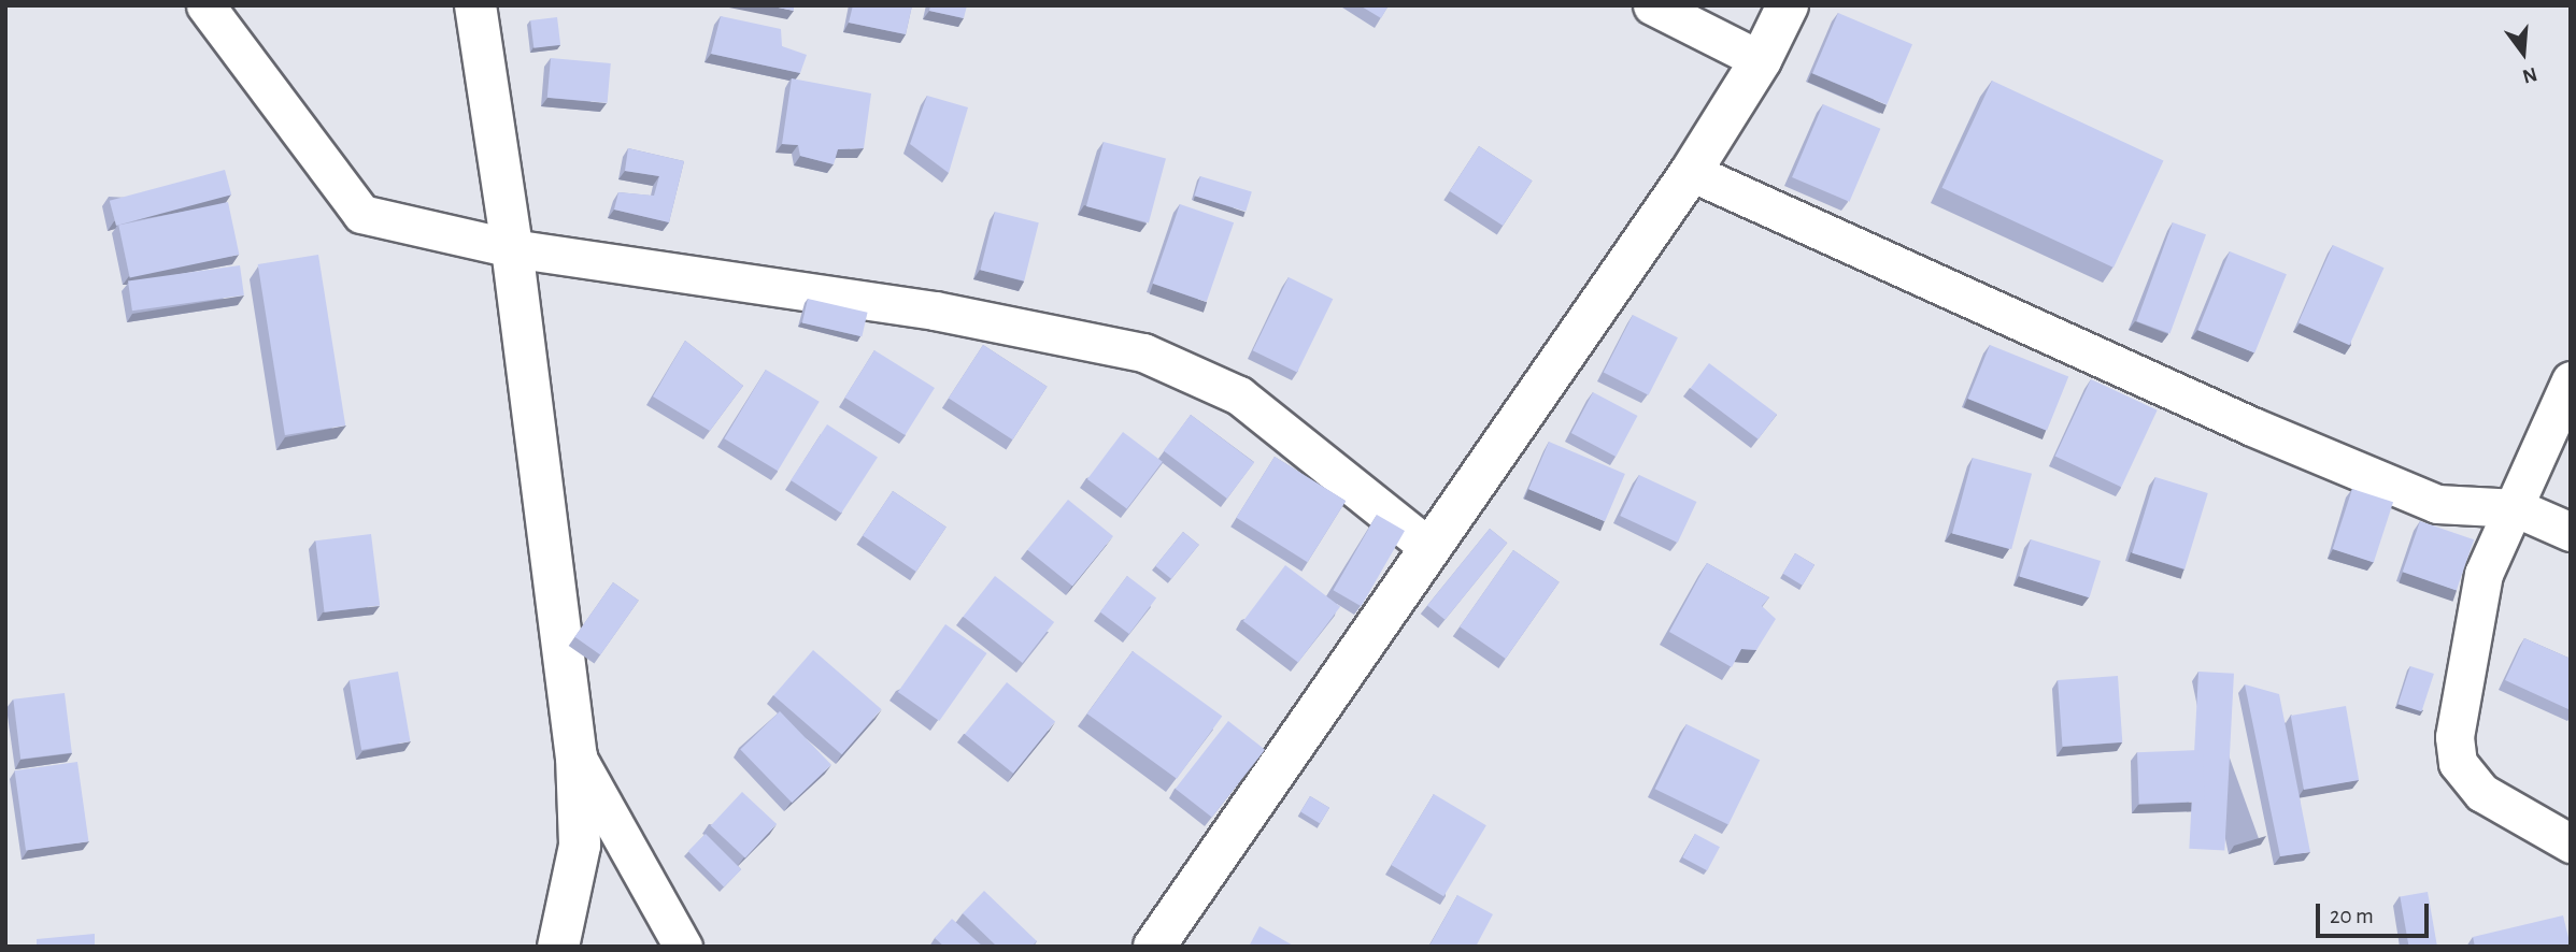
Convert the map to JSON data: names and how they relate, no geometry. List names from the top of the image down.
{
  "scale_bar": "20 m",
  "north": "bottom"
}
